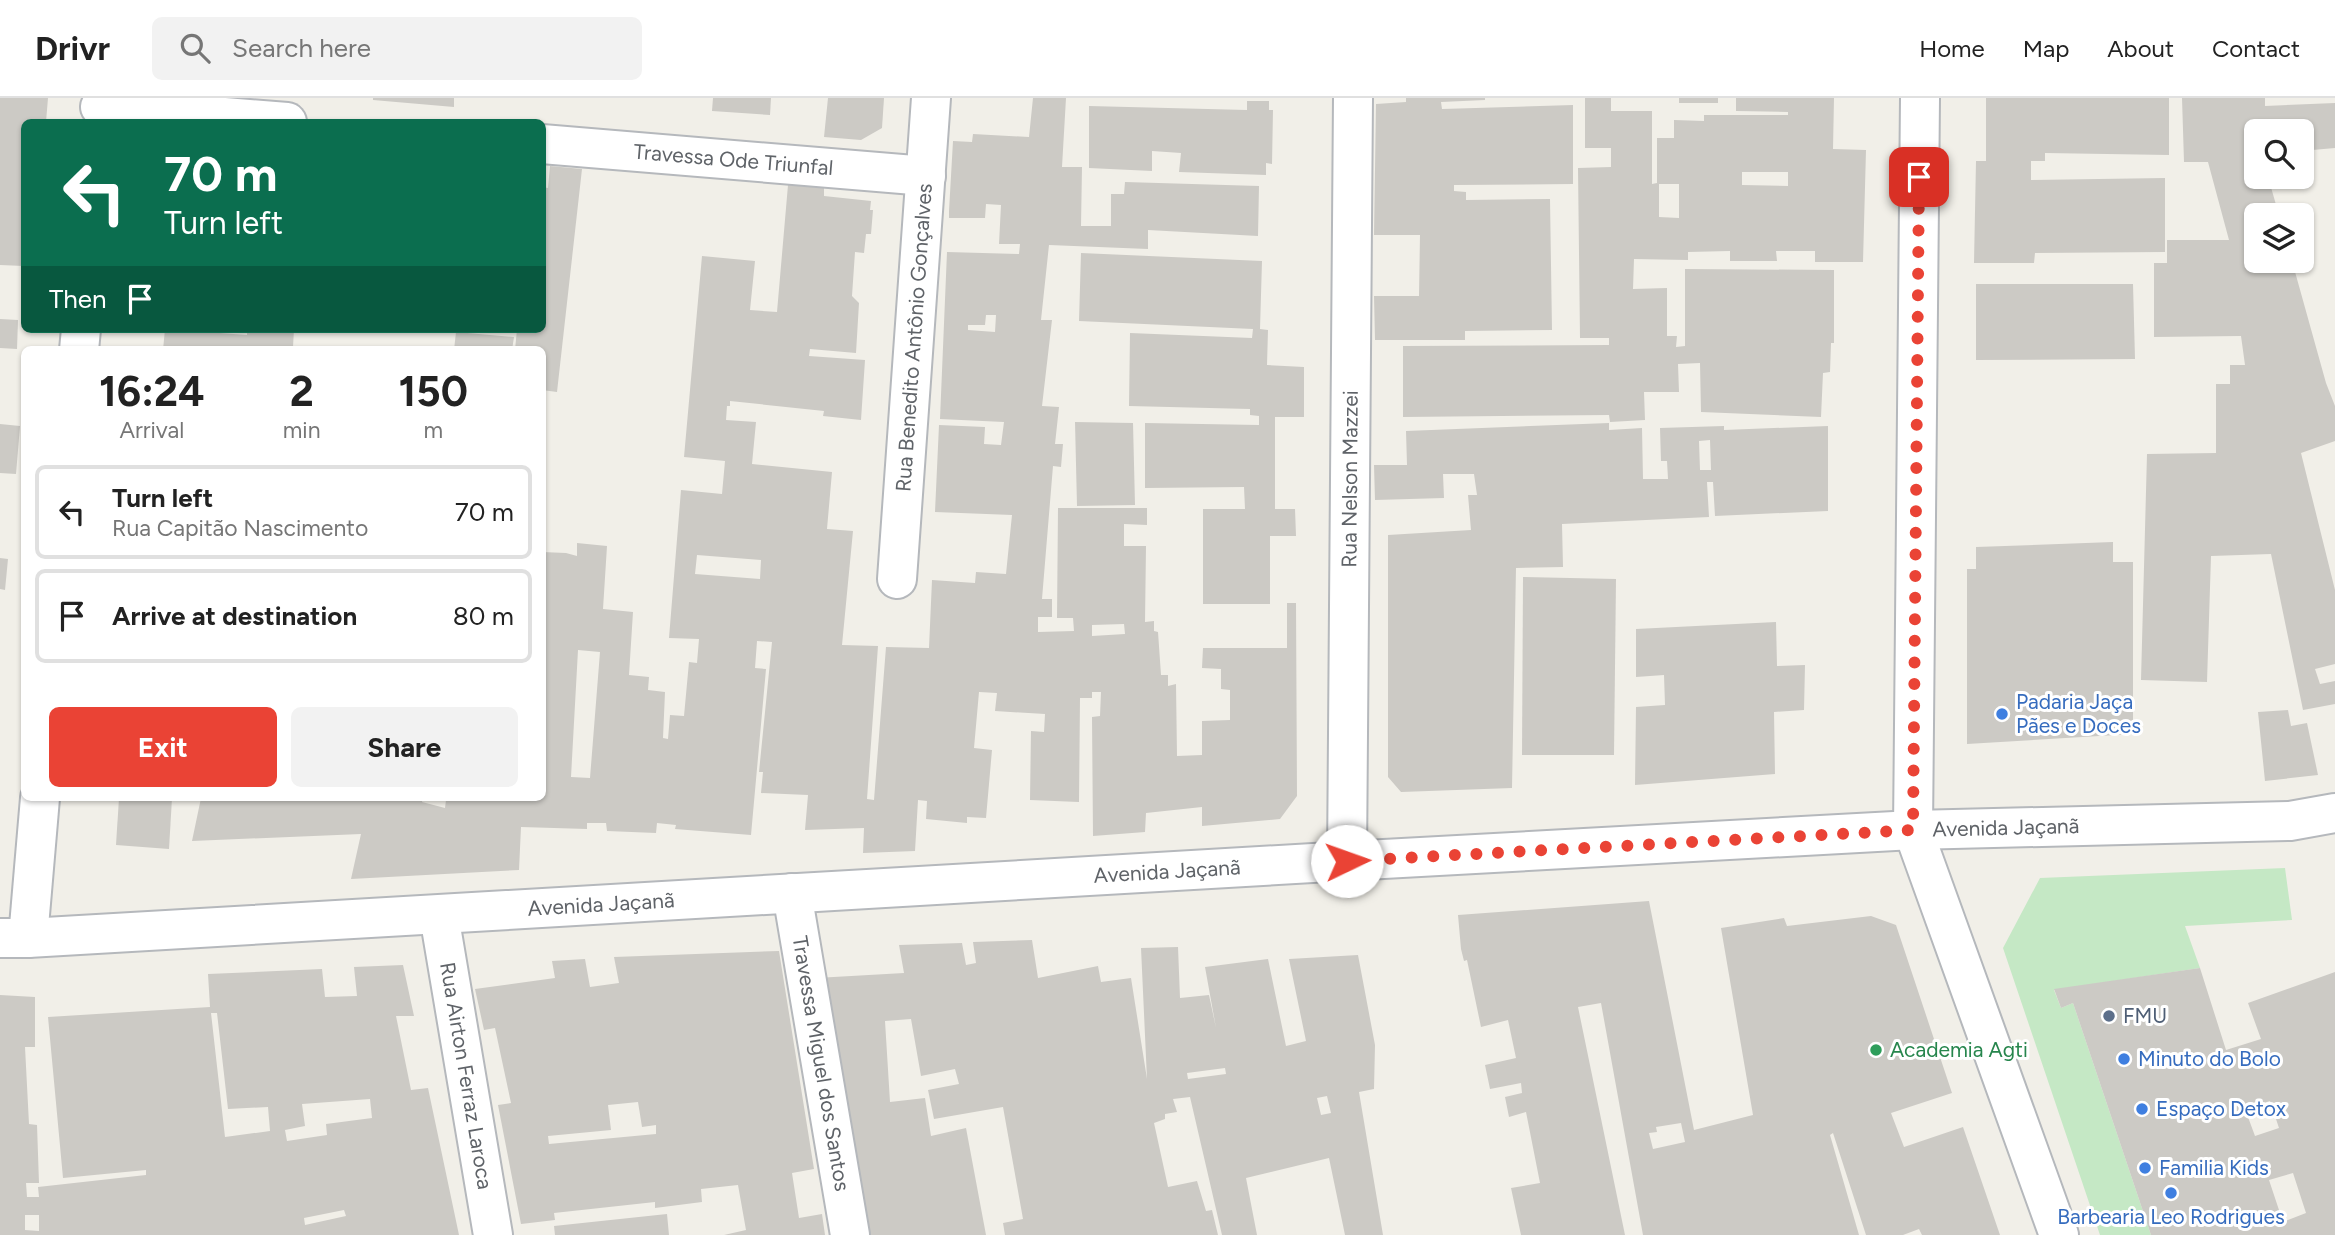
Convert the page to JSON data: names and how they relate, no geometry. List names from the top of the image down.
{
  "streets": {
    "street": [
      "Travessa Ode Triunfal",
      "Rua Benedito Antônio Gonçalves",
      "Rua Nelson Mazzei",
      "Avenida Jaçanã",
      "Travessa Miguel dos Santos",
      "Rua Airton Ferraz Laroca"
    ]
  },
  "crossings": [
    ["Travessa Ode Triunfal", "Rua Benedito Antônio Gonçalves"],
    ["Rua Nelson Mazzei", "Avenida Jaçanã"],
    ["Avenida Jaçanã", "Travessa Miguel dos Santos"],
    ["Avenida Jaçanã", "Rua Airton Ferraz Laroca"]
  ],
  "places": [
    "Padaria Jaça Pães e Doces",
    "FMU",
    "Academia Agti",
    "Minuto do Bolo",
    "Espaço Detox",
    "Familia Kids",
    "Barbearia Leo Rodrigues"
  ],
  "page": {
    "header": "Drivr",
    "search": "Search here",
    "nav": [
      "Home",
      "Map",
      "About",
      "Contact"
    ],
    "turn": ["70 m", "Turn left"],
    "then": "Then",
    "eta": [
      "16:24",
      "Arrival",
      "2",
      "min",
      "150",
      "m"
    ],
    "list": [
      {
        "name": "Turn left",
        "note": "Rua Capitão Nascimento",
        "value": "70 m"
      },
      {
        "name": "Arrive at destination",
        "value": "80 m"
      }
    ],
    "buttons": ["Exit", "Share"]
  }
}
